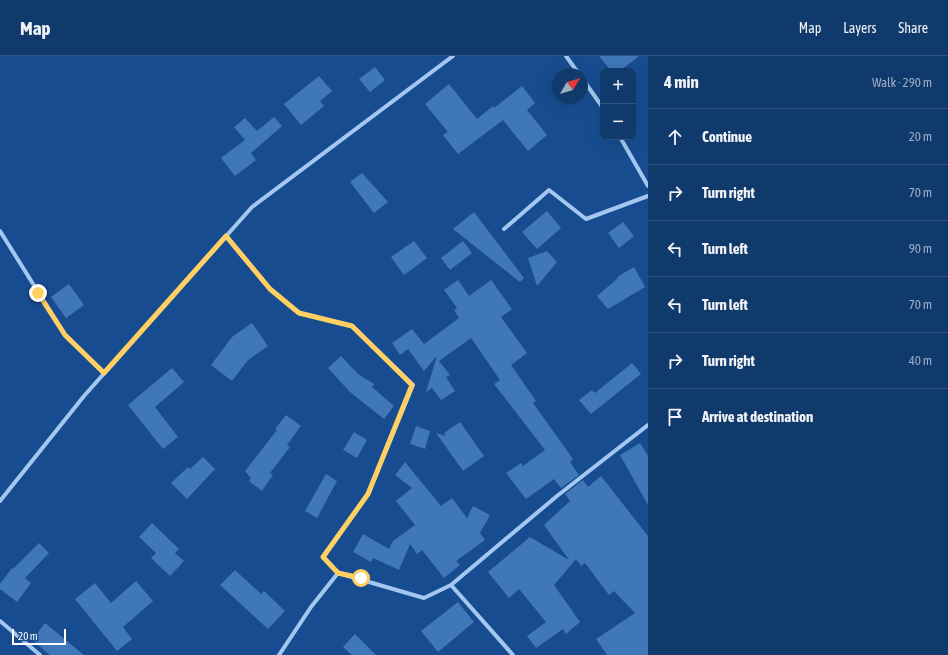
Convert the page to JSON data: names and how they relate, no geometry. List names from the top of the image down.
{
  "scale_bar": "20 m",
  "north": "top right",
  "page": {
    "header": "Map",
    "nav": ["Map", "Layers", "Share"],
    "heading": ["4 min", "Walk · 290 m"],
    "map_buttons": ["+", "−"],
    "list": [
      ["Continue", "20 m"],
      ["Turn right", "70 m"],
      ["Turn left", "90 m"],
      ["Turn left", "70 m"],
      ["Turn right", "40 m"],
      "Arrive at destination"
    ],
    "scale": "20 m"
  }
}
